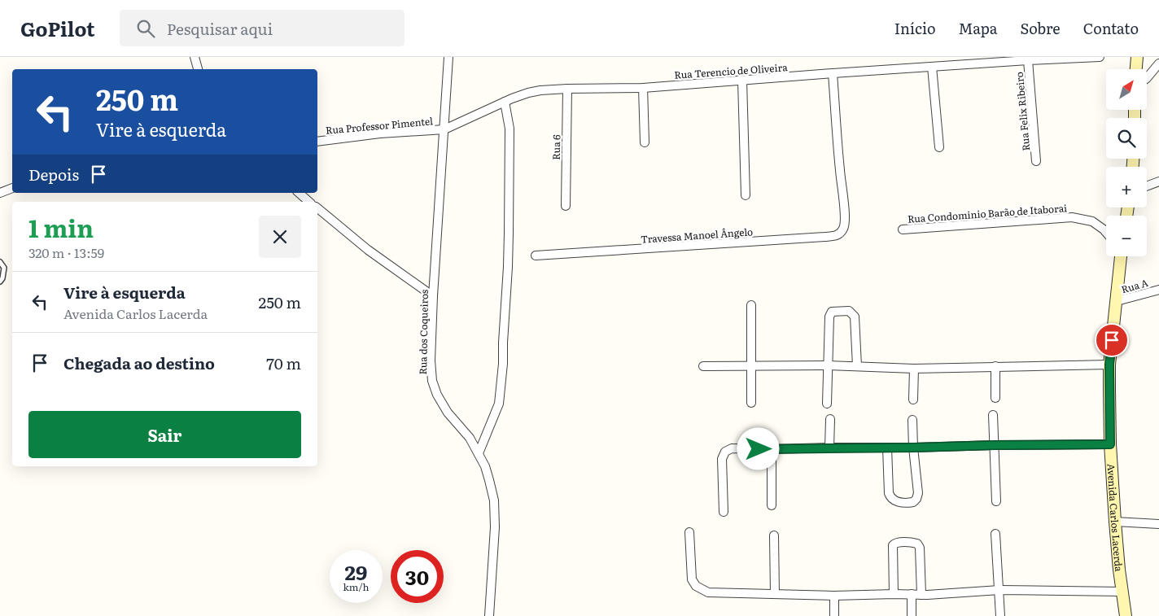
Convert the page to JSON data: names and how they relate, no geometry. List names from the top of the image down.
{
  "streets": {
    "street": [
      "Rua Terencio de Oliveira",
      "Rua Felix Ribeiro",
      "Rua Professor Pimentel",
      "Rua 6",
      "Rua Condominio Barão de Itaborai",
      "Travessa Manoel Ângelo",
      "Rua A",
      "Rua dos Coqueiros",
      "Avenida Carlos Lacerda"
    ]
  },
  "crossings": [
    ["Rua Terencio de Oliveira", "Rua Felix Ribeiro"],
    ["Rua Terencio de Oliveira", "Rua Professor Pimentel"],
    ["Rua Terencio de Oliveira", "Rua 6"],
    ["Rua Terencio de Oliveira", "Travessa Manoel Ângelo"],
    ["Rua Terencio de Oliveira", "Rua dos Coqueiros"],
    ["Rua Professor Pimentel", "Rua dos Coqueiros"],
    ["Rua A", "Avenida Carlos Lacerda"]
  ],
  "north": "top right",
  "page": {
    "header": "GoPilot",
    "search": "Pesquisar aqui",
    "nav": [
      "Início",
      "Mapa",
      "Sobre",
      "Contato"
    ],
    "map_buttons": ["+", "−"],
    "turn": ["250 m", "Vire à esquerda"],
    "then": "Depois",
    "heading": ["1 min", "320 m · 13:59"],
    "list": [
      {
        "name": "Vire à esquerda",
        "note": "Avenida Carlos Lacerda",
        "value": "250 m"
      },
      {
        "name": "Chegada ao destino",
        "value": "70 m"
      }
    ],
    "buttons": "Sair",
    "speed": "29 km/h",
    "limit": "30"
  }
}
